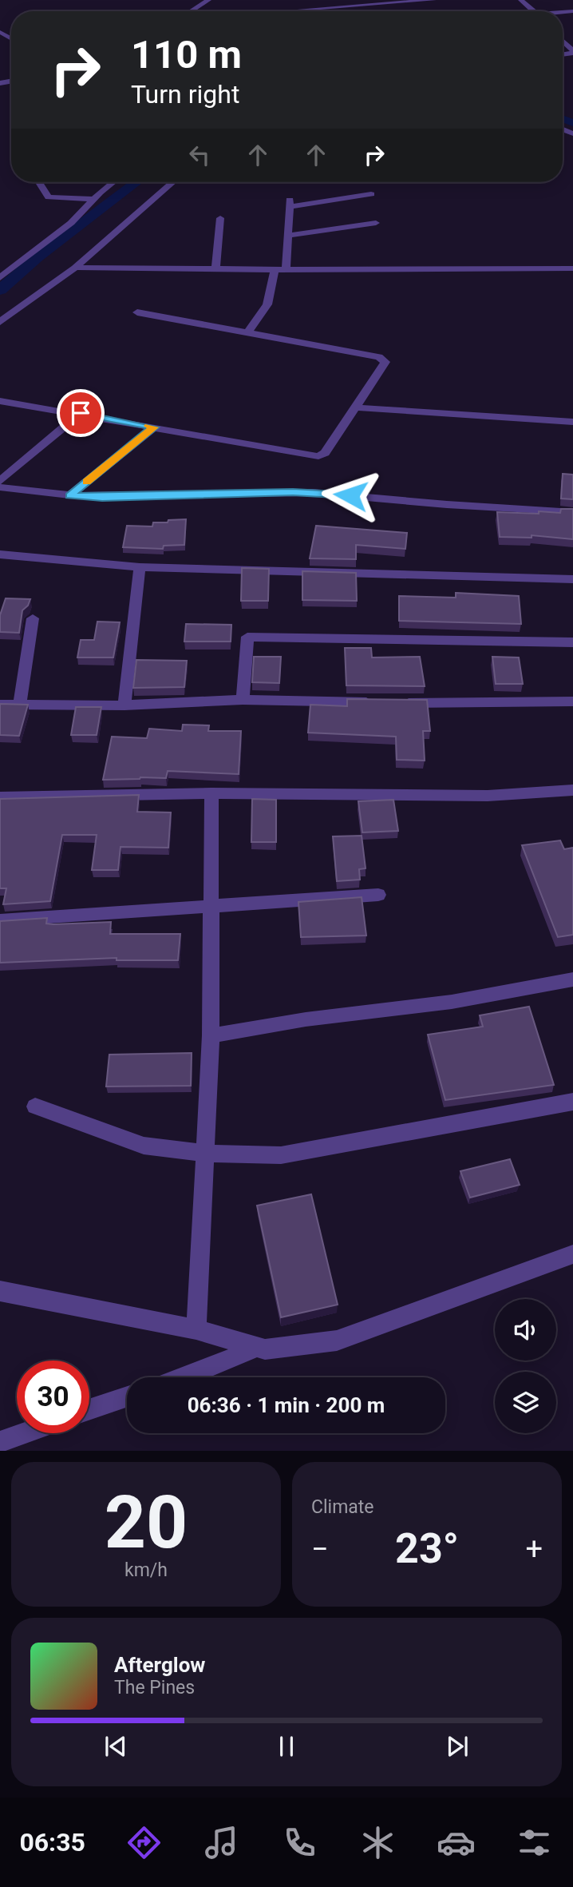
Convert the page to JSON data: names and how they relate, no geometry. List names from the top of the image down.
{
  "page": {
    "turn": ["110 m", "Turn right"],
    "limit": "30",
    "trip": "06:36 · 1 min · 200 m",
    "tile": [
      ["20", "km/h"],
      "Climate"
    ],
    "heat": ["−", "23°", "+"],
    "song": ["Afterglow", "The Pines"],
    "tabs": "06:35"
  }
}
